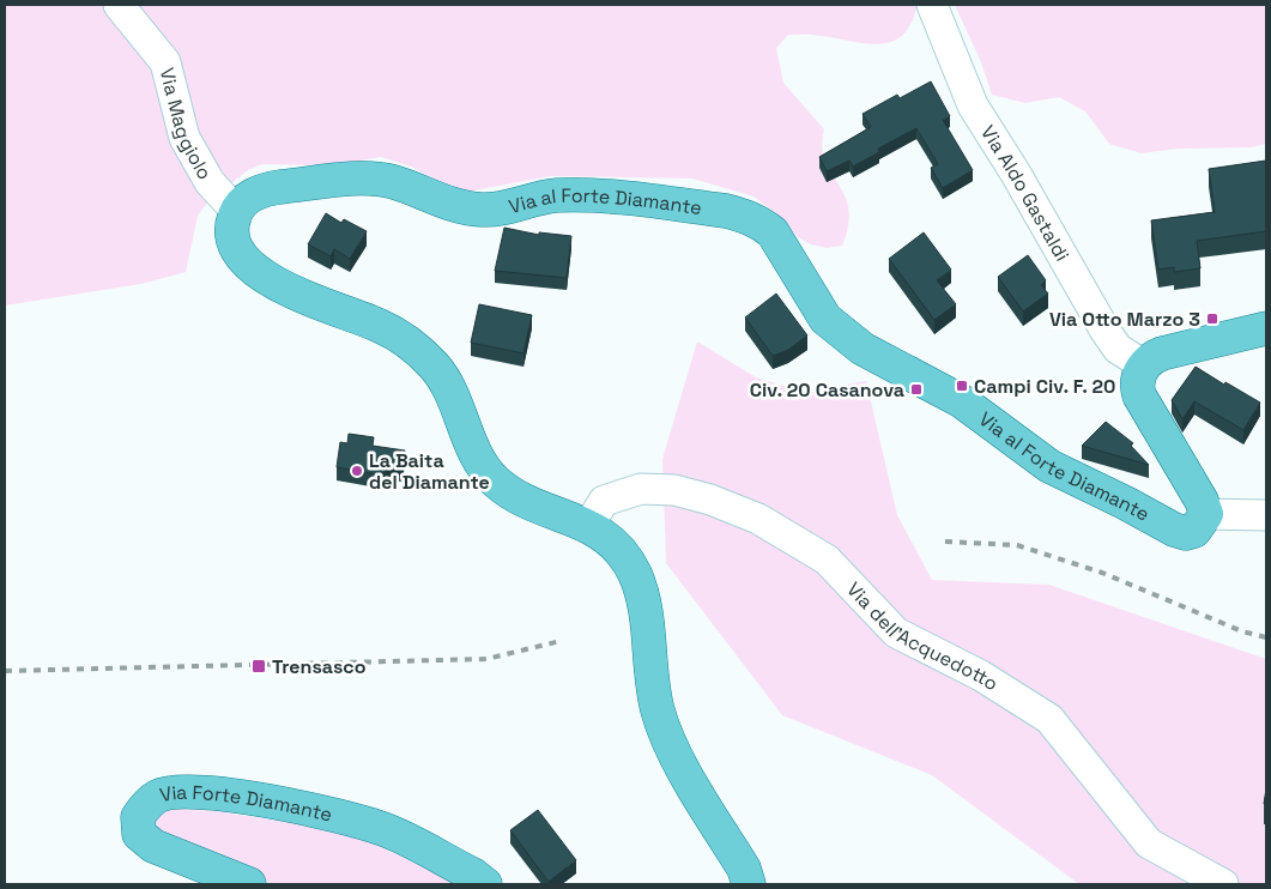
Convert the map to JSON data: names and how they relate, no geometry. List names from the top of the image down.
{
  "streets": {
    "main road": ["Via al Forte Diamante", "Via Forte Diamante"],
    "street": ["Via Maggiolo", "Via Aldo Gastaldi", "Via dell'Acquedotto"]
  },
  "crossings": [
    ["Via Maggiolo", "Via al Forte Diamante"]
  ],
  "places": {
    "transit": [
      "Via Otto Marzo 3",
      "Campi Civ. F. 20",
      "Civ. 20 Casanova",
      "Trensasco"
    ],
    "other": ["La Baita del Diamante"]
  }
}
